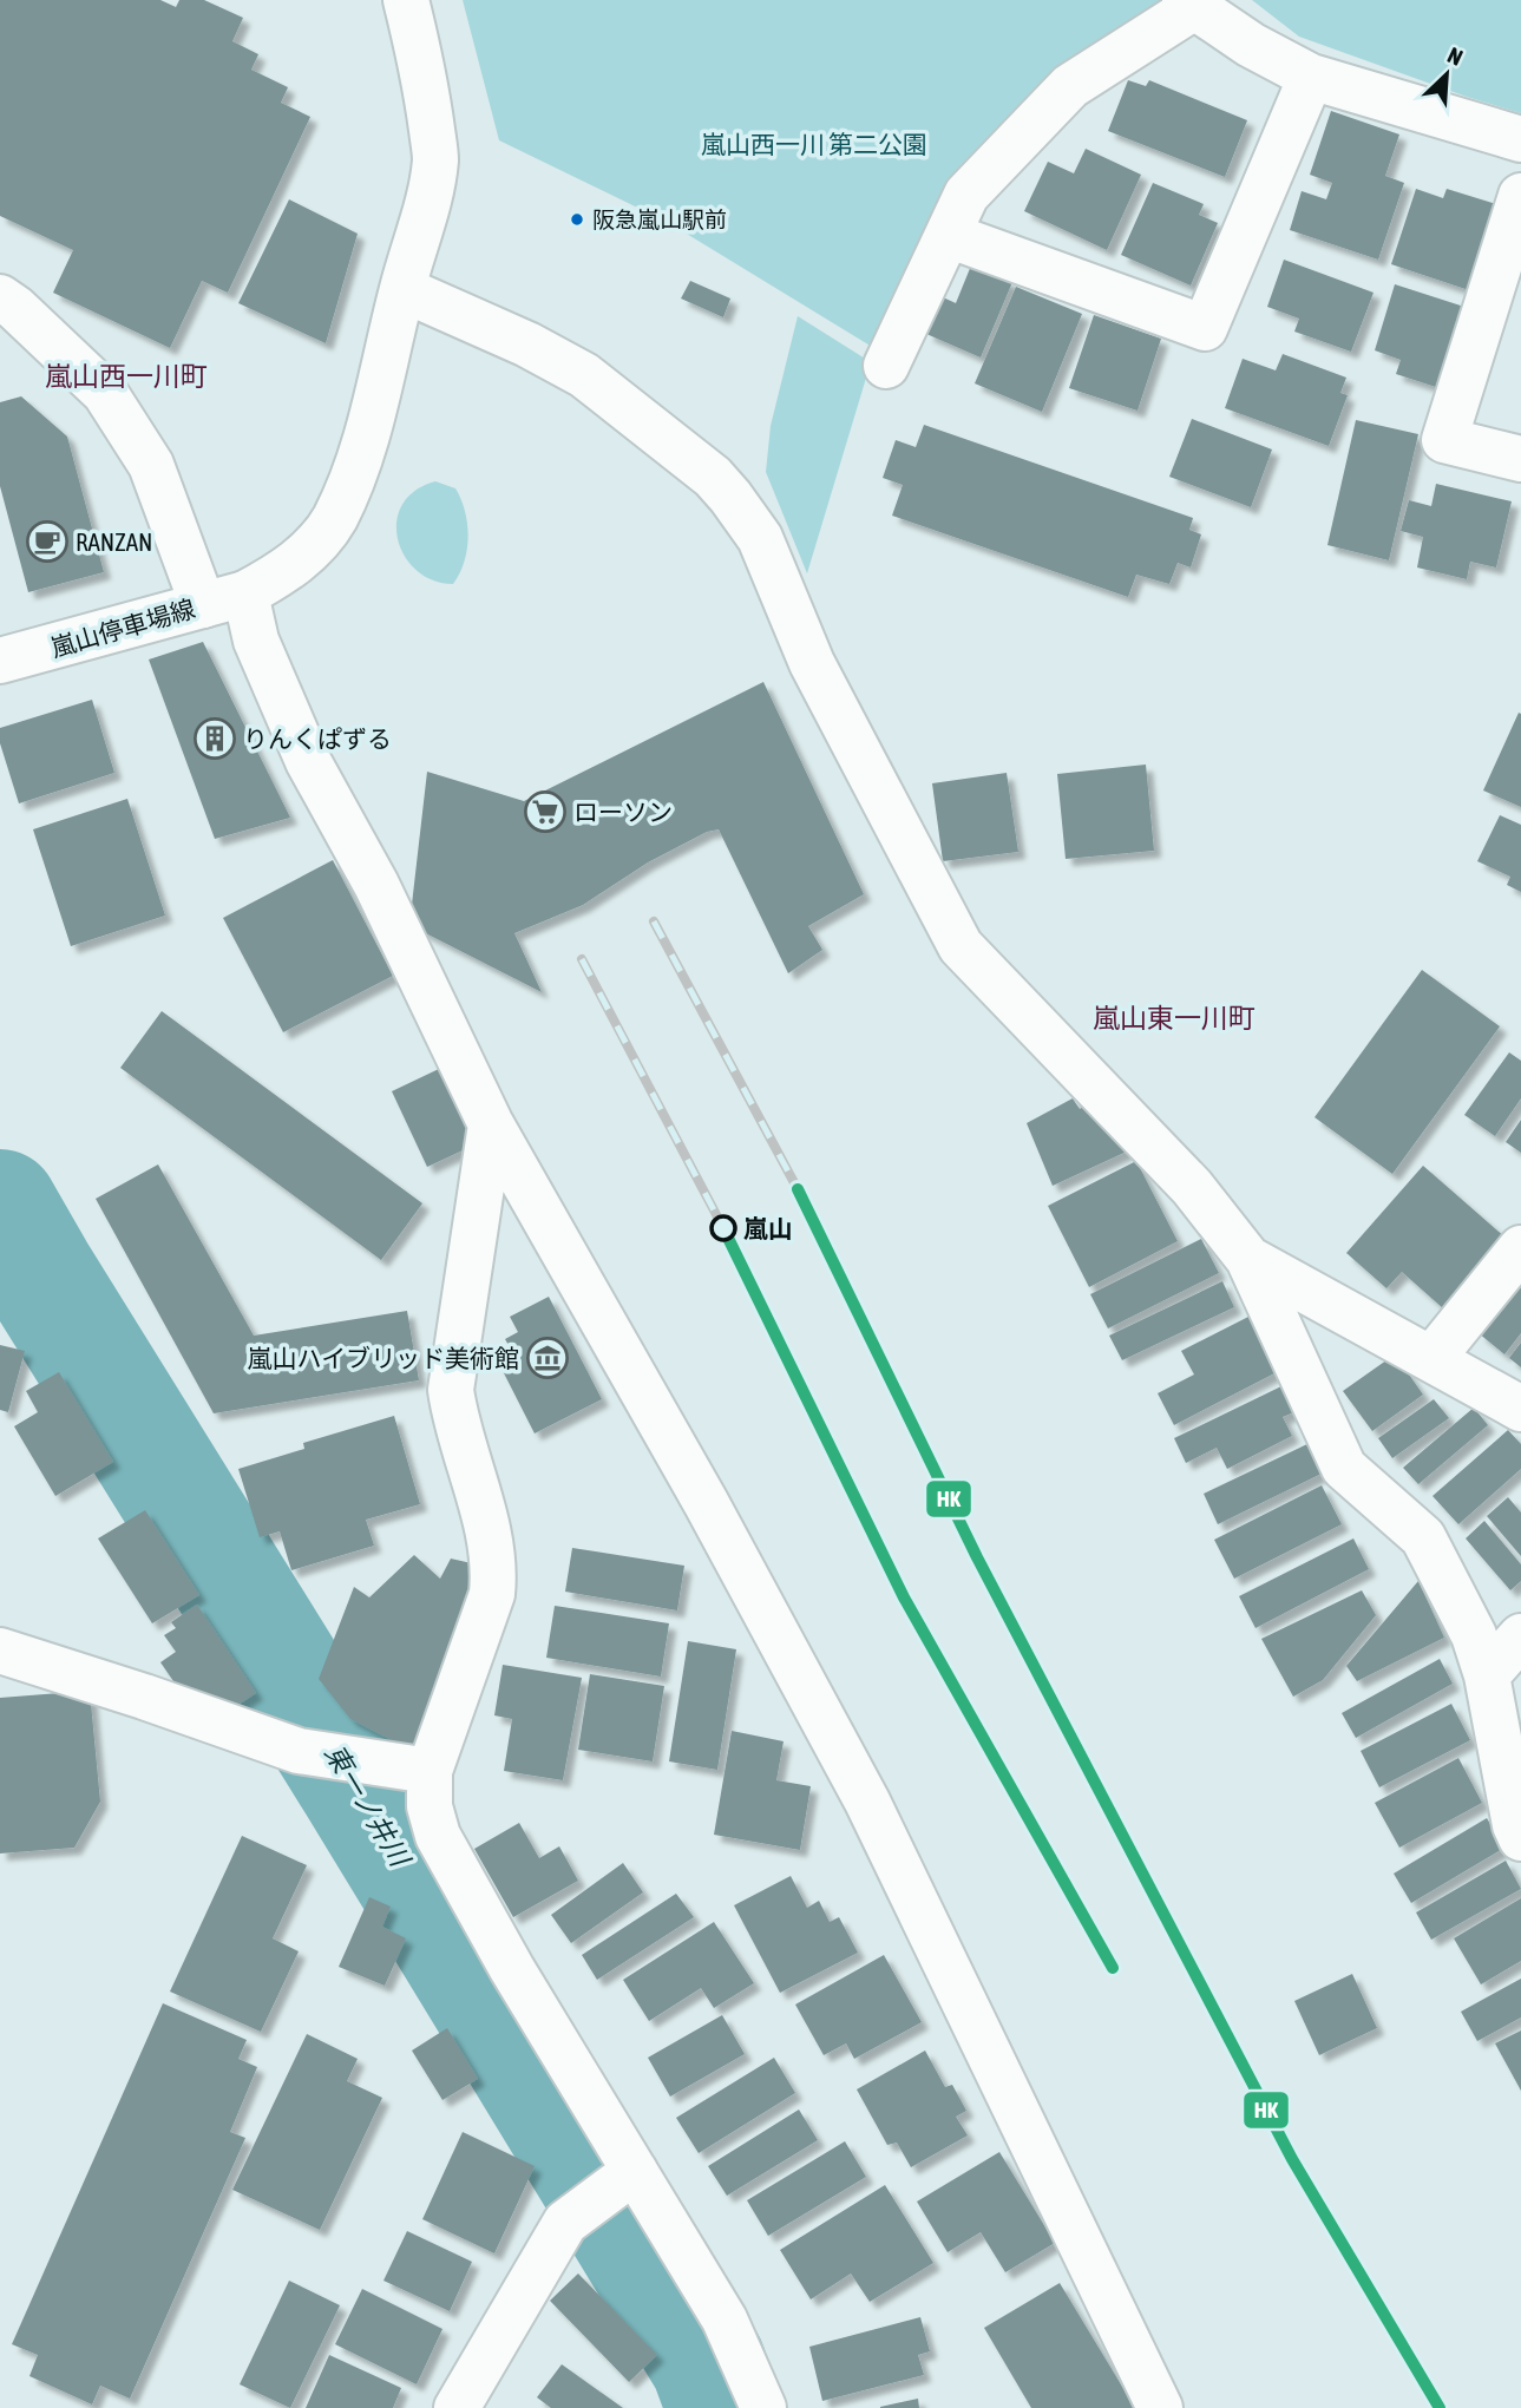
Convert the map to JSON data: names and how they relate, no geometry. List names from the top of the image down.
{
  "streets": {
    "street": ["嵐山停車場線"]
  },
  "districts": ["嵐山西一川町", "嵐山東一川町"],
  "water": ["東一ノ井川"],
  "parks": ["嵐山西一川 第二公園"],
  "places": {
    "other": ["阪急嵐山駅前", "嵐山"],
    "cafe": ["RANZAN"],
    "building": ["りんくぱずる"],
    "supermarket": ["ローソン"],
    "museum": ["嵐山ハイブリッド美術館"]
  },
  "lines": ["transit line HK"],
  "north": "top right"
}
